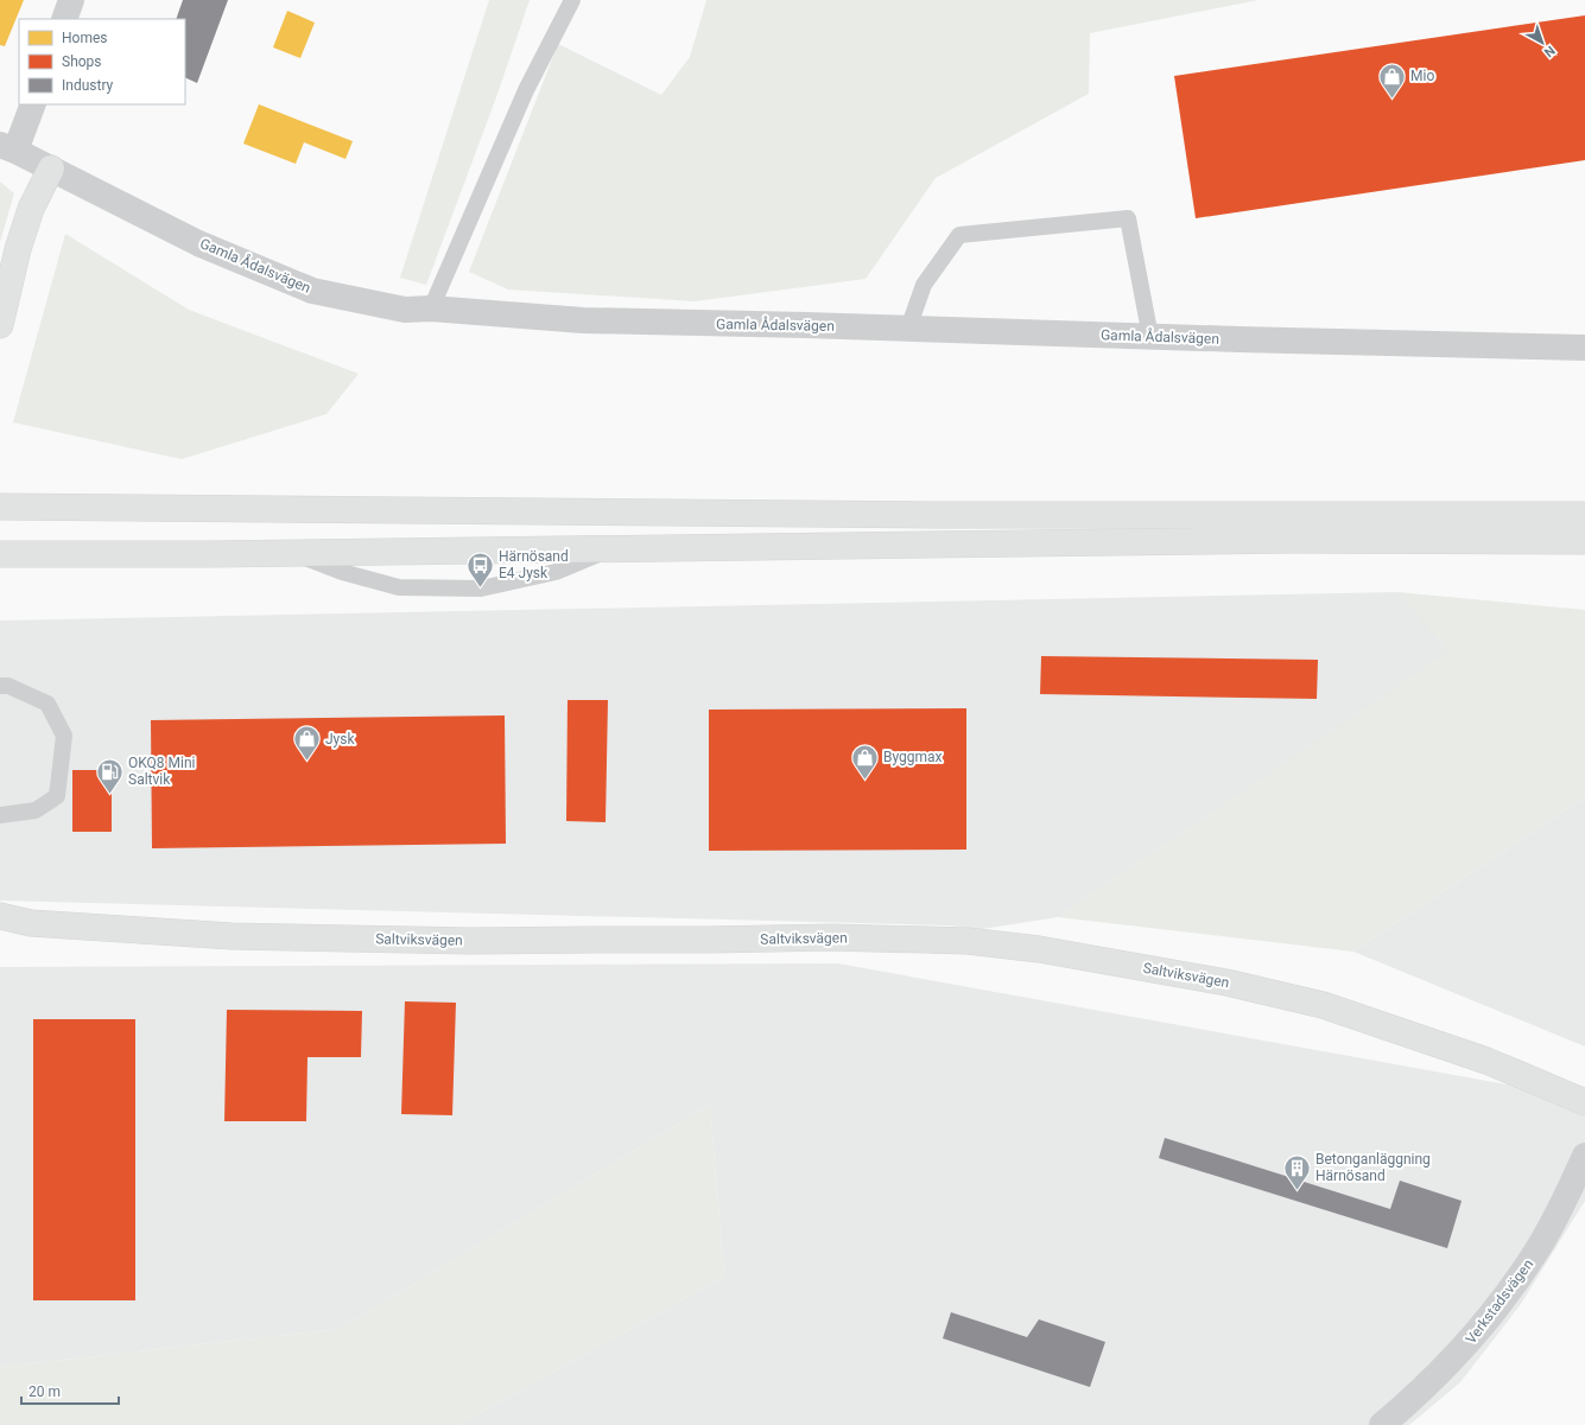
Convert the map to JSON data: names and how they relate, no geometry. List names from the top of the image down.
{
  "streets": {
    "main road": ["Saltviksvägen"],
    "street": ["Gamla Ådalsvägen", "Verkstadsvägen"]
  },
  "places": {
    "shop": ["Mio", "Jysk", "Byggmax"],
    "bus stop": ["Härnösand E4 Jysk"],
    "fuel station": ["OKQ8 Mini Saltvik"],
    "building": ["Betonganläggning Härnösand"]
  },
  "legend": ["Homes", "Shops", "Industry"],
  "scale_bar": "20 m",
  "north": "bottom right"
}
